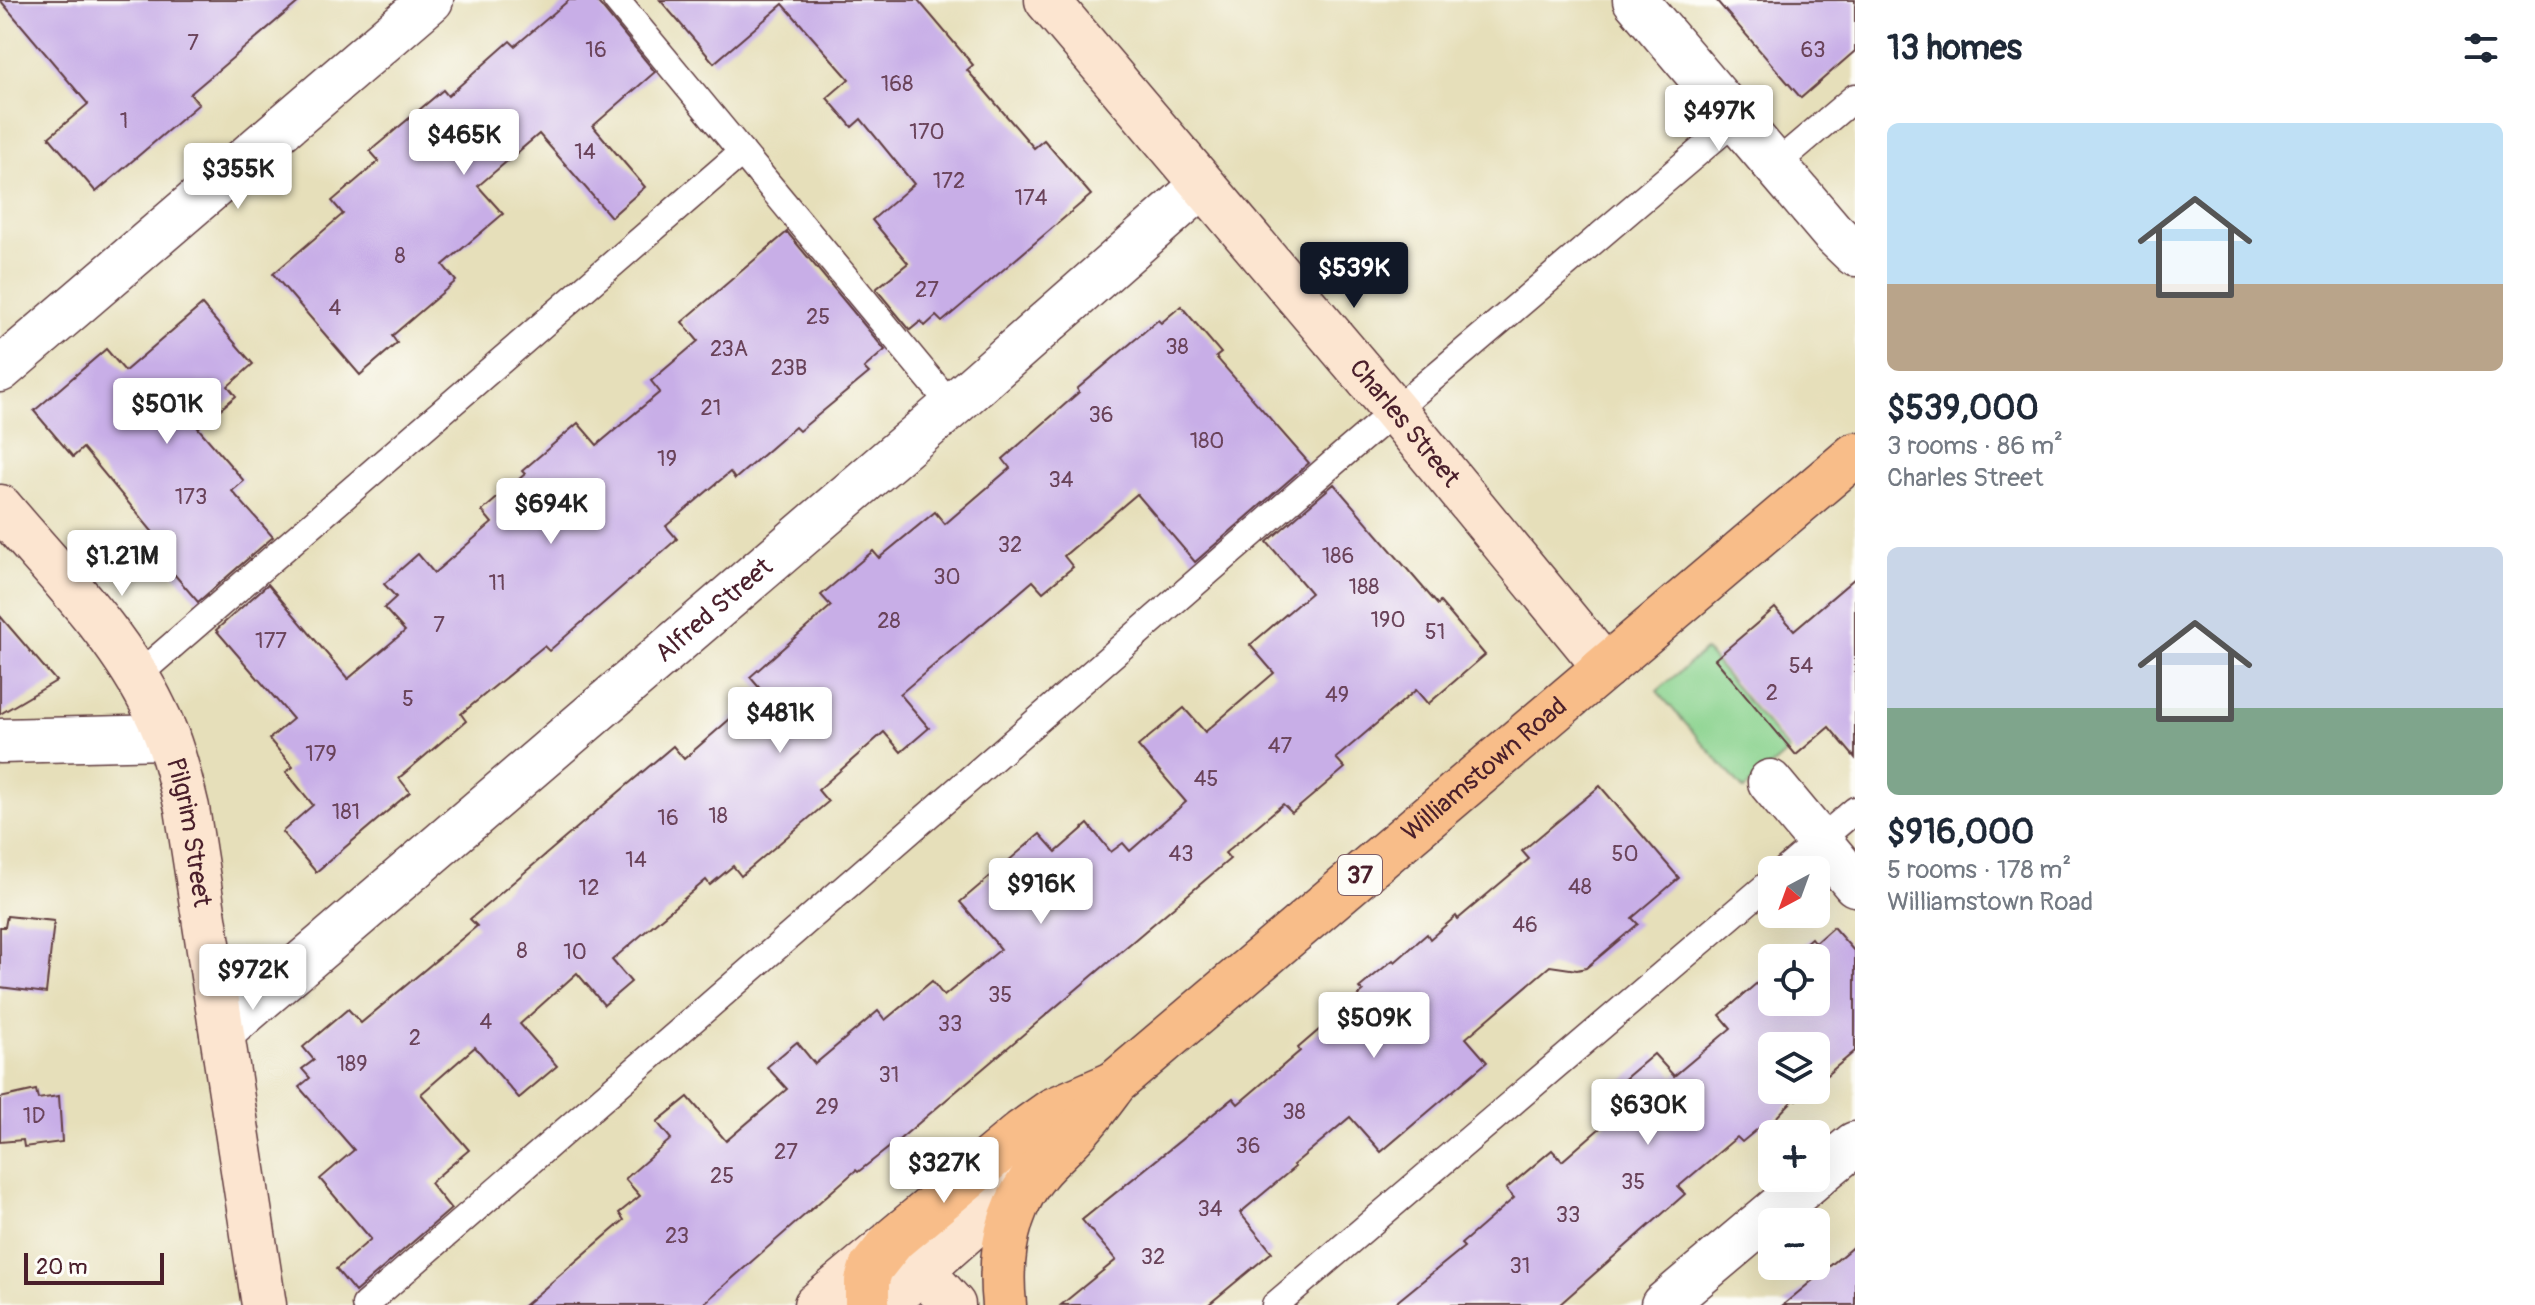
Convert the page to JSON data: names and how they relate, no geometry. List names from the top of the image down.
{
  "streets": {
    "main road": ["Williamstown Road", "37"],
    "street": ["Charles Street", "Alfred Street", "Pilgrim Street"]
  },
  "crossings": [
    ["Charles Street", "Alfred Street"],
    ["Charles Street", "Williamstown Road"],
    ["Alfred Street", "Pilgrim Street"],
    ["Williamstown Road", "37"]
  ],
  "house_numbers": [
    "7",
    "16",
    "63",
    "168",
    "1",
    "170",
    "14",
    "172",
    "174",
    "8",
    "27",
    "4",
    "25",
    "38",
    "23A",
    "23B",
    "21",
    "36",
    "180",
    "19",
    "34",
    "173",
    "32",
    "186",
    "30",
    "11",
    "188",
    "190",
    "28",
    "7",
    "51",
    "177",
    "54",
    "2",
    "49",
    "5",
    "47",
    "179",
    "45",
    "181",
    "18",
    "16",
    "43",
    "50",
    "14",
    "48",
    "12",
    "46",
    "8",
    "10",
    "35",
    "4",
    "33",
    "2",
    "189",
    "31",
    "29",
    "38",
    "1D",
    "36",
    "27",
    "25",
    "35",
    "34",
    "33",
    "23",
    "32",
    "31"
  ],
  "scale_bar": "20 m",
  "north": "bottom left",
  "page": {
    "heading": "13 homes",
    "price": [
      "$497K",
      "$465K",
      "$355K",
      "$539K",
      "$501K",
      "$694K",
      "$1.21M",
      "$481K",
      "$916K",
      "$972K",
      "$509K",
      "$630K",
      "$327K"
    ],
    "list": [
      {
        "name": "$539,000",
        "note": "3 rooms · 86 m² · Charles Street"
      },
      {
        "name": "$916,000",
        "note": "5 rooms · 178 m² · Williamstown Road"
      }
    ],
    "map_buttons": ["+", "−"],
    "scale": "20 m"
  }
}
